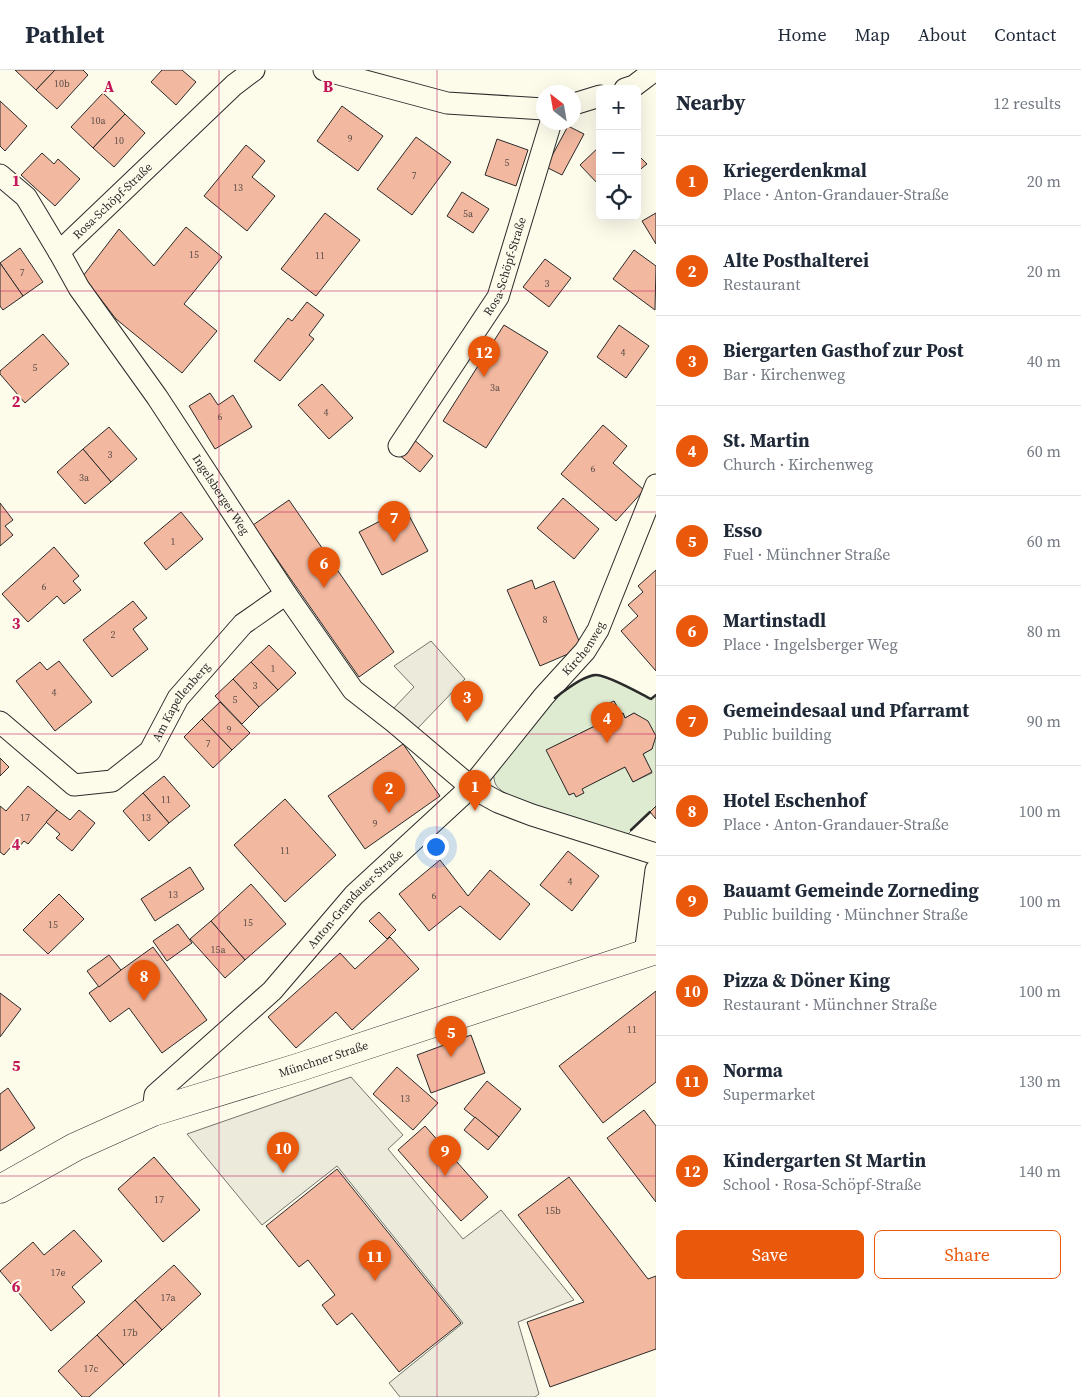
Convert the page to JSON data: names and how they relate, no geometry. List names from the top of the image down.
{
  "streets": {
    "street": [
      "Rosa-Schöpf-Straße",
      "Ingelsberger Weg",
      "Kirchenweg",
      "Am Kapellenberg",
      "Anton-Grandauer-Straße",
      "Münchner Straße"
    ]
  },
  "crossings": [
    ["Rosa-Schöpf-Straße", "Ingelsberger Weg"],
    ["Ingelsberger Weg", "Kirchenweg"],
    ["Ingelsberger Weg", "Am Kapellenberg"],
    ["Ingelsberger Weg", "Anton-Grandauer-Straße"],
    ["Kirchenweg", "Anton-Grandauer-Straße"],
    ["Anton-Grandauer-Straße", "Münchner Straße"]
  ],
  "house_numbers": [
    "10b",
    "10a",
    "9",
    "10",
    "5",
    "7",
    "13",
    "5a",
    "15",
    "11",
    "7",
    "3",
    "4",
    "5",
    "3a",
    "4",
    "6",
    "3",
    "6",
    "3a",
    "1",
    "6",
    "8",
    "2",
    "1",
    "3",
    "4",
    "5",
    "9",
    "7",
    "11",
    "17",
    "13",
    "9",
    "11",
    "4",
    "13",
    "6",
    "15",
    "15",
    "15a",
    "11",
    "13",
    "17",
    "15b",
    "17e",
    "17a",
    "17b",
    "17c"
  ],
  "north": "top left",
  "page": {
    "header": "Pathlet",
    "nav": [
      "Home",
      "Map",
      "About",
      "Contact"
    ],
    "heading": ["Nearby", "12 results"],
    "map_buttons": ["+", "−"],
    "list": [
      {
        "mark": "1",
        "name": "Kriegerdenkmal",
        "note": "Place · Anton-Grandauer-Straße",
        "value": "20 m"
      },
      {
        "mark": "2",
        "name": "Alte Posthalterei",
        "note": "Restaurant",
        "value": "20 m"
      },
      {
        "mark": "3",
        "name": "Biergarten Gasthof zur Post",
        "note": "Bar · Kirchenweg",
        "value": "40 m"
      },
      {
        "mark": "4",
        "name": "St. Martin",
        "note": "Church · Kirchenweg",
        "value": "60 m"
      },
      {
        "mark": "5",
        "name": "Esso",
        "note": "Fuel · Münchner Straße",
        "value": "60 m"
      },
      {
        "mark": "6",
        "name": "Martinstadl",
        "note": "Place · Ingelsberger Weg",
        "value": "80 m"
      },
      {
        "mark": "7",
        "name": "Gemeindesaal und Pfarramt",
        "note": "Public building",
        "value": "90 m"
      },
      {
        "mark": "8",
        "name": "Hotel Eschenhof",
        "note": "Place · Anton-Grandauer-Straße",
        "value": "100 m"
      },
      {
        "mark": "9",
        "name": "Bauamt Gemeinde Zorneding",
        "note": "Public building · Münchner Straße",
        "value": "100 m"
      },
      {
        "mark": "10",
        "name": "Pizza & Döner King",
        "note": "Restaurant · Münchner Straße",
        "value": "100 m"
      },
      {
        "mark": "11",
        "name": "Norma",
        "note": "Supermarket",
        "value": "130 m"
      },
      {
        "mark": "12",
        "name": "Kindergarten St Martin",
        "note": "School · Rosa-Schöpf-Straße",
        "value": "140 m"
      }
    ],
    "pins": [
      "12",
      "7",
      "6",
      "3",
      "4",
      "1",
      "2",
      "8",
      "5",
      "10",
      "9",
      "11"
    ],
    "buttons": ["Save", "Share"]
  },
  "grid": {
    "columns": ["A", "B"],
    "rows": [
      "1",
      "2",
      "3",
      "4",
      "5",
      "6"
    ]
  }
}
